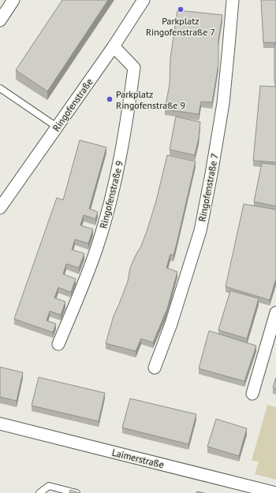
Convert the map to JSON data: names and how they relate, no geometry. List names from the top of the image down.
{
  "streets": {
    "street": [
      "Ringofenstraße",
      "Ringofenstraße 7",
      "Ringofenstraße 9",
      "Laimerstraße"
    ]
  },
  "crossings": [
    ["Ringofenstraße", "Ringofenstraße 9"]
  ],
  "places": ["Parkplatz Ringofenstraße 7", "Parkplatz Ringofenstraße 9"]
}
